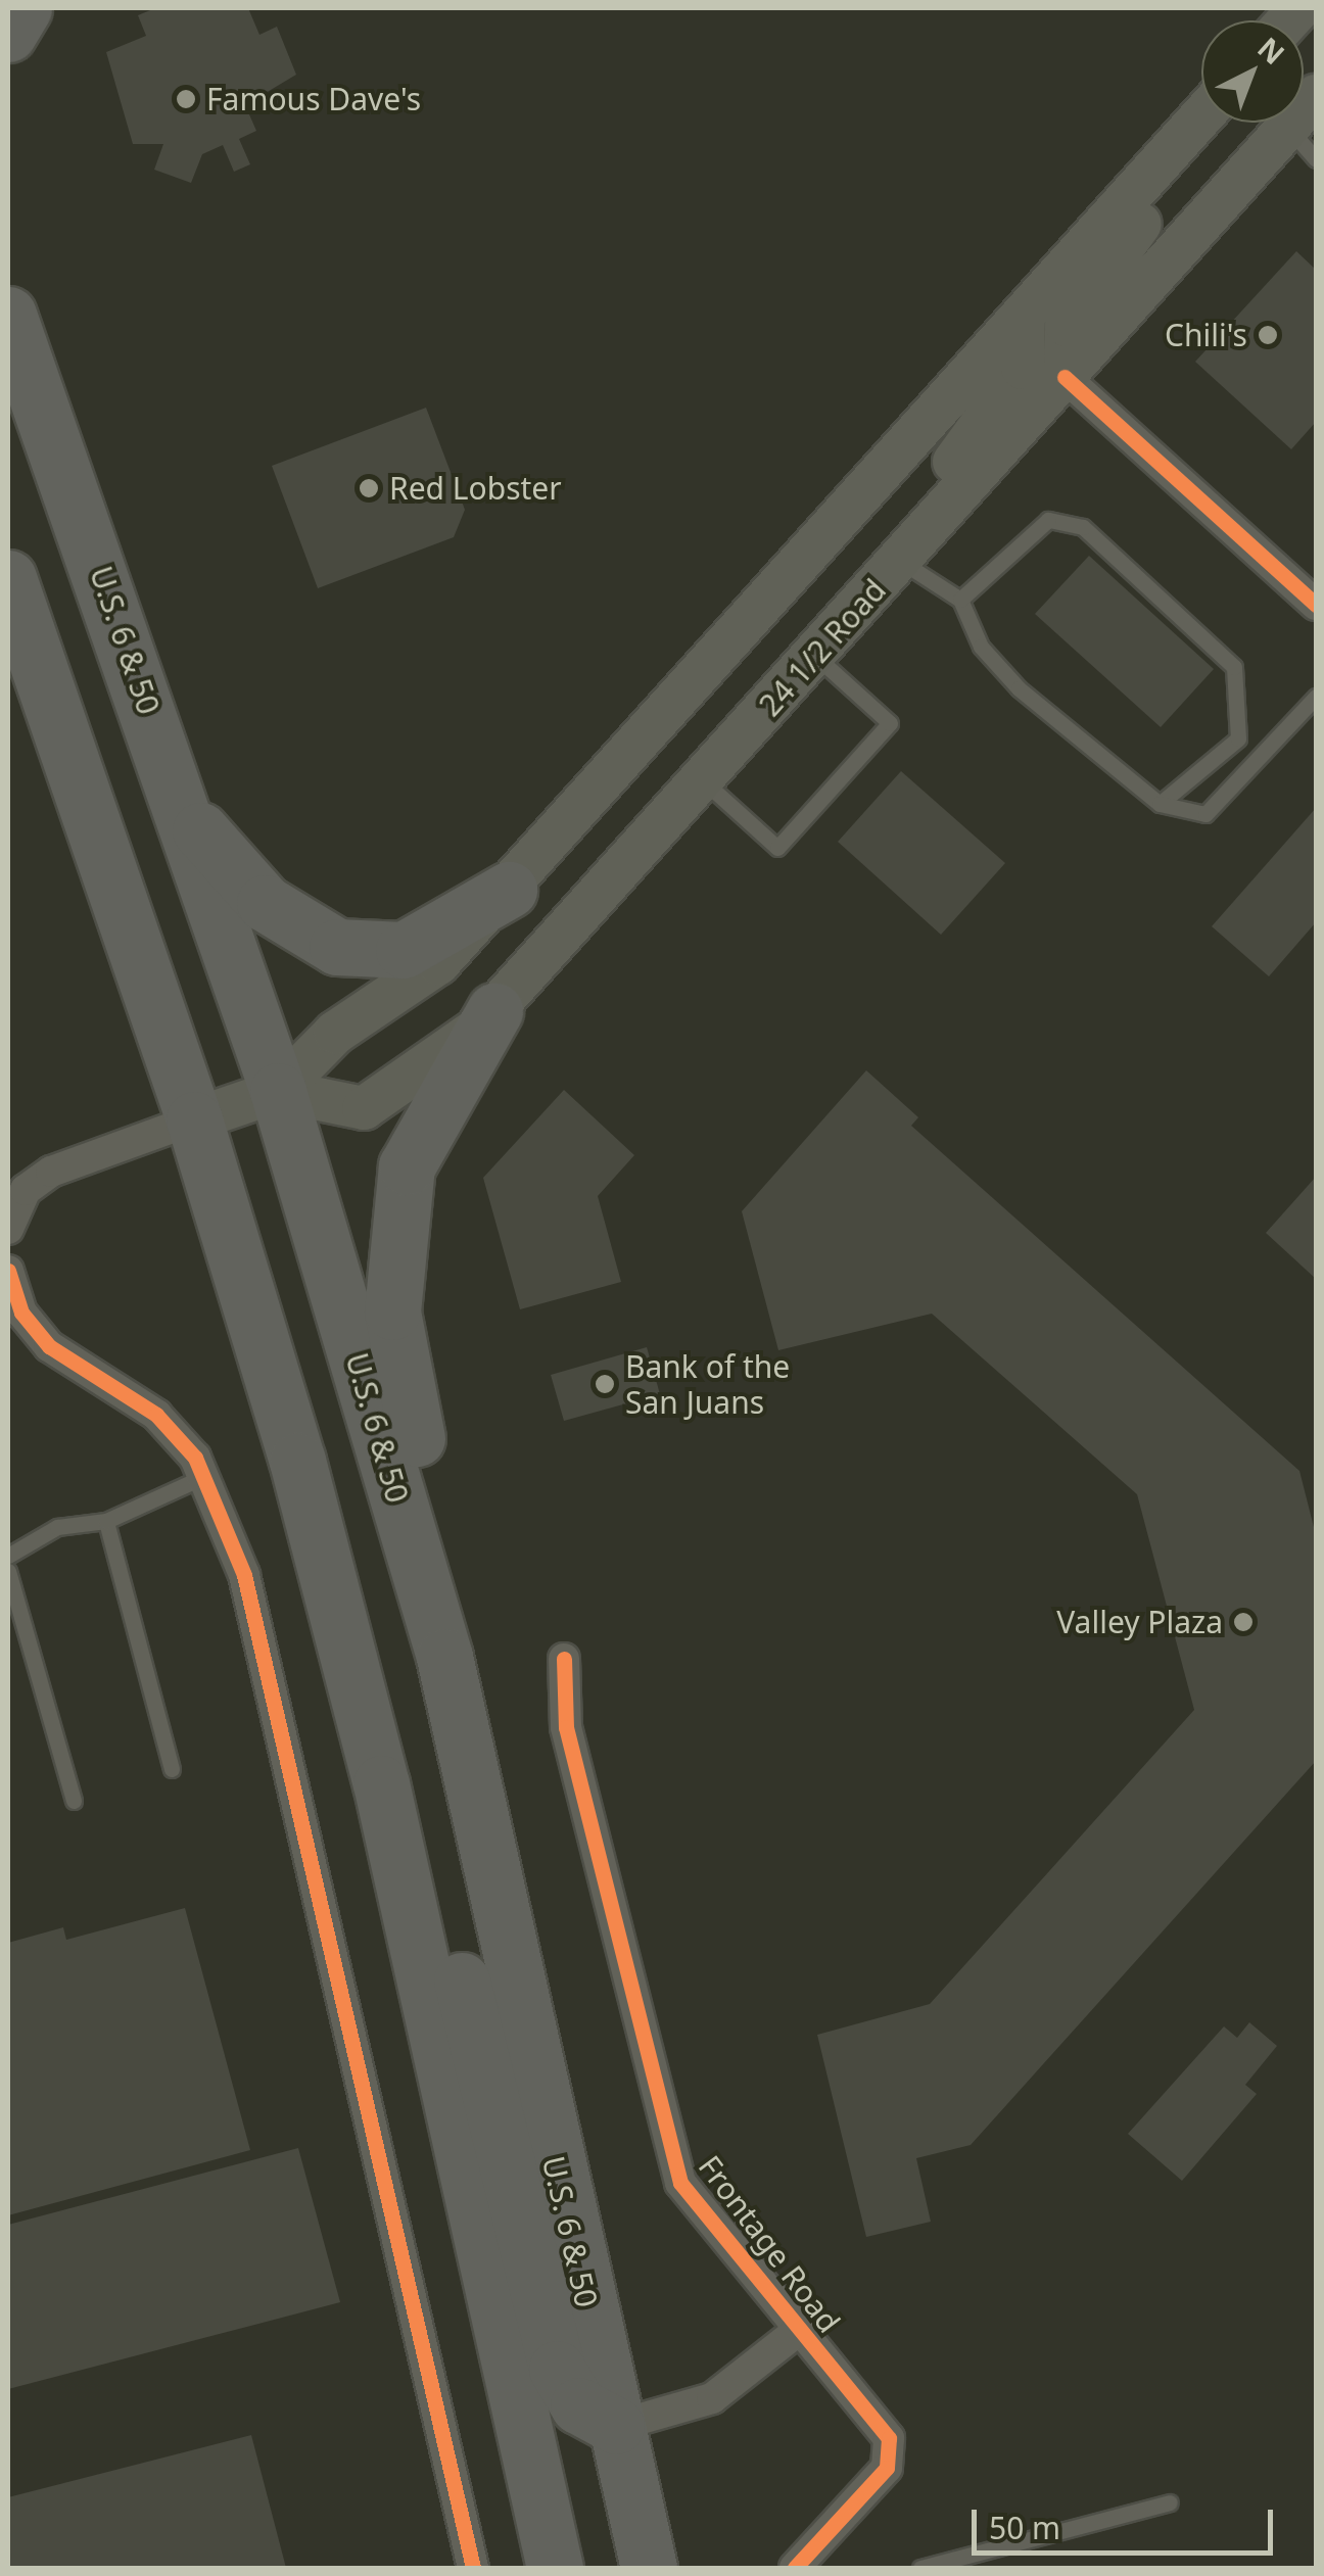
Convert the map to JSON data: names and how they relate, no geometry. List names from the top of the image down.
{
  "streets": {
    "highway": ["U.S. 6 & 50"],
    "main road": ["24 1/2 Road"],
    "street": ["Frontage Road"]
  },
  "crossings": [
    ["U.S. 6 & 50", "24 1/2 Road"],
    ["U.S. 6 & 50", "Frontage Road"]
  ],
  "places": [
    "Famous Dave's",
    "Chili's",
    "Red Lobster",
    "Bank of the San Juans",
    "Valley Plaza"
  ],
  "scale_bar": "50 m",
  "north": "top right"
}
